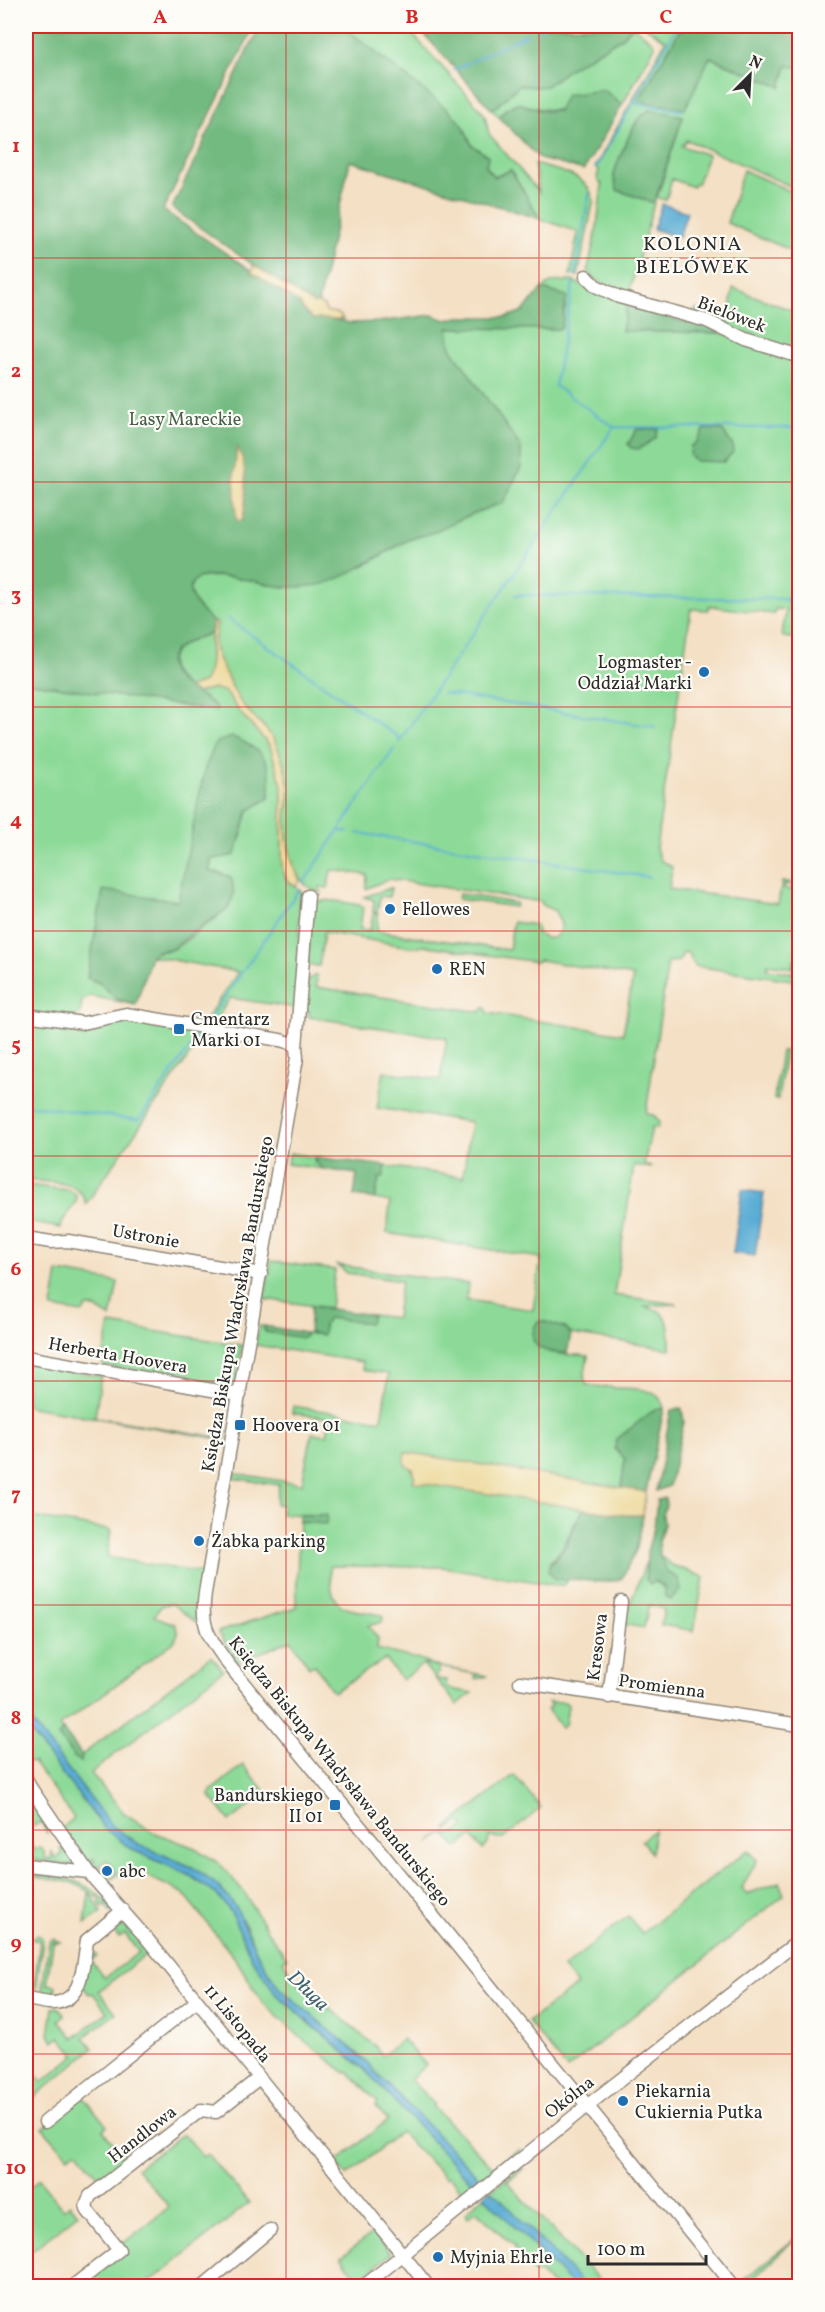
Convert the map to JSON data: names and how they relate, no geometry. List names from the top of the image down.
{
  "streets": {
    "street": [
      "Bielówek",
      "Ustronie",
      "Księdza Biskupa Władysława Bandurskiego",
      "Herberta Hoovera",
      "Kresowa",
      "Promienna",
      "11 Listopada",
      "Okólna",
      "Handlowa"
    ]
  },
  "crossings": [
    ["Ustronie", "Księdza Biskupa Władysława Bandurskiego"],
    ["Księdza Biskupa Władysława Bandurskiego", "Herberta Hoovera"],
    ["Księdza Biskupa Władysława Bandurskiego", "Okólna"],
    ["Kresowa", "Promienna"],
    ["11 Listopada", "Okólna"],
    ["11 Listopada", "Handlowa"]
  ],
  "districts": ["KOLONIA BIELÓWEK"],
  "water": ["Długa"],
  "parks": ["Lasy Mareckie"],
  "places": {
    "other": [
      "Logmaster - Oddział Marki",
      "Fellowes",
      "REN",
      "Żabka parking",
      "abc",
      "Piekarnia Cukiernia Putka",
      "Myjnia Ehrle"
    ],
    "transit": ["Cmentarz Marki 01", "Hoovera 01", "Bandurskiego II 01"]
  },
  "scale_bar": "100 m",
  "north": "top right",
  "grid": {
    "columns": ["A", "B", "C"],
    "rows": [
      "1",
      "2",
      "3",
      "4",
      "5",
      "6",
      "7",
      "8",
      "9",
      "10"
    ]
  }
}
